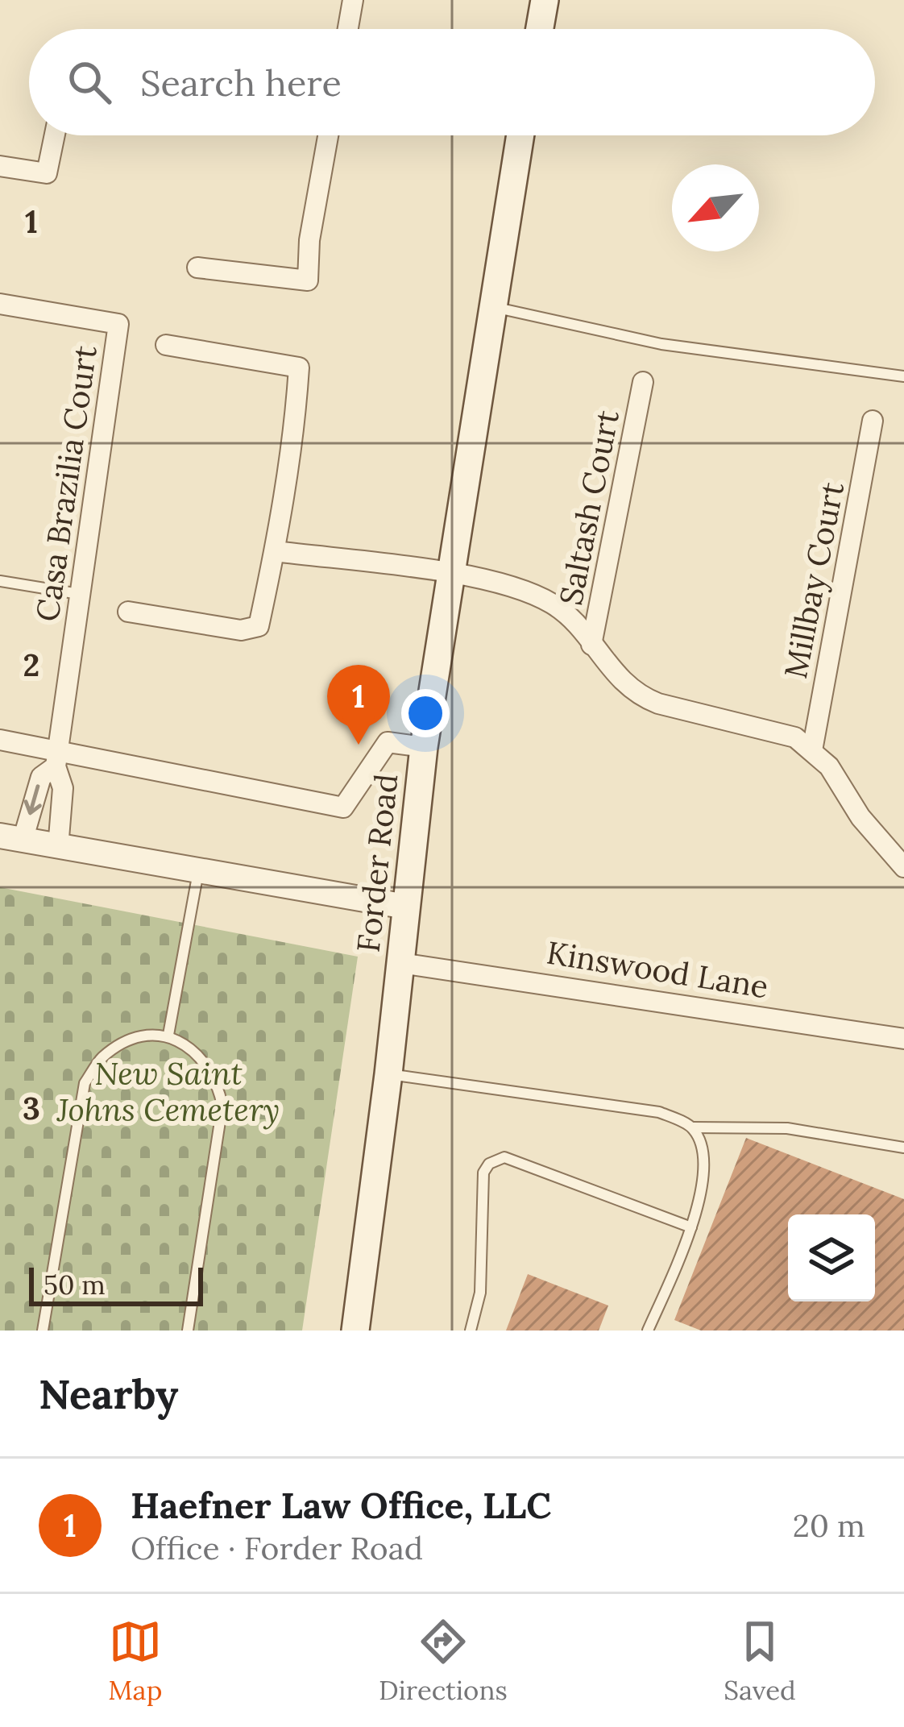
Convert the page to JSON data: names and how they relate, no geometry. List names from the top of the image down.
{
  "streets": {
    "main road": ["Forder Road"],
    "street": [
      "Casa Brazilia Court",
      "Saltash Court",
      "Millbay Court",
      "Kinswood Lane"
    ]
  },
  "crossings": [
    ["Forder Road", "Kinswood Lane"]
  ],
  "parks": ["New Saint Johns Cemetery"],
  "scale_bar": "50 m",
  "north": "bottom left",
  "page": {
    "search": "Search here",
    "pins": "1",
    "scale": "50 m",
    "heading": "Nearby",
    "list": [
      {
        "mark": "1",
        "name": "Haefner Law Office, LLC",
        "note": "Office · Forder Road",
        "value": "20 m"
      }
    ],
    "nav": ["Map", "Directions", "Saved"]
  },
  "grid": {
    "rows": ["1", "2", "3"]
  }
}
